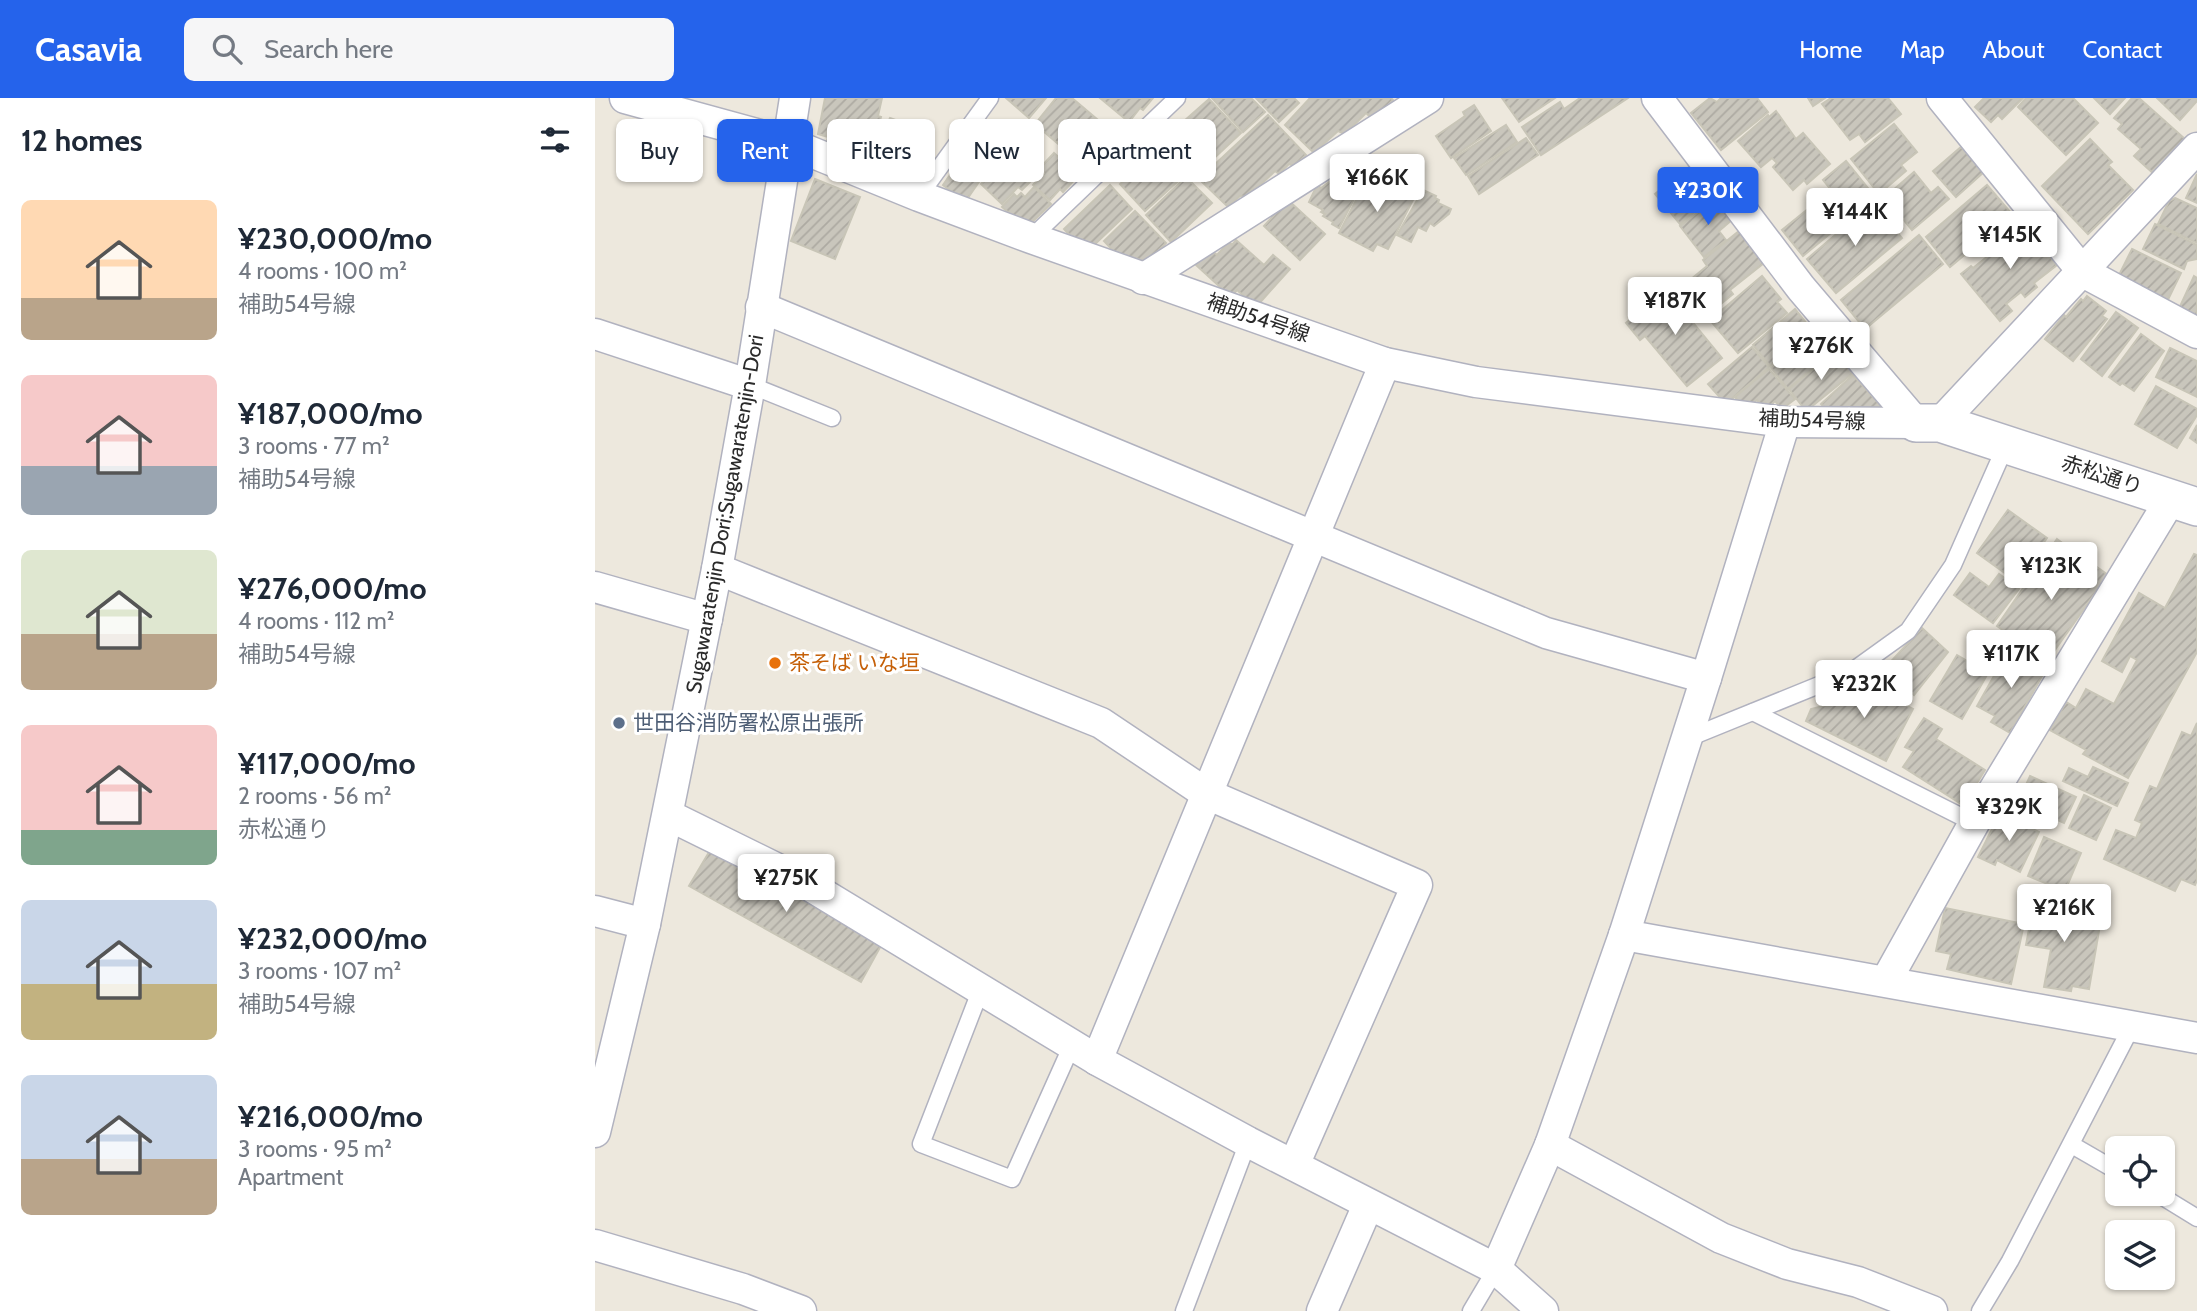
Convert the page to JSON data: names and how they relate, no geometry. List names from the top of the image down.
{
  "streets": {
    "street": ["補助54号線", "赤松通り", "Sugawaratenjin Dori;Sugawaratenjin-Dori"]
  },
  "crossings": [
    ["補助54号線", "赤松通り"]
  ],
  "places": ["茶そば いな垣", "世田谷消防署松原出張所"],
  "page": {
    "header": "Casavia",
    "search": "Search here",
    "nav": [
      "Home",
      "Map",
      "About",
      "Contact"
    ],
    "heading": "12 homes",
    "chip": [
      "Buy",
      "Rent",
      "Filters",
      "New",
      "Apartment"
    ],
    "price": [
      "¥166K",
      "¥230K",
      "¥144K",
      "¥145K",
      "¥187K",
      "¥276K",
      "¥123K",
      "¥117K",
      "¥232K",
      "¥329K",
      "¥275K",
      "¥216K"
    ],
    "list": [
      {
        "name": "¥230,000/mo",
        "note": "4 rooms · 100 m² · 補助54号線"
      },
      {
        "name": "¥187,000/mo",
        "note": "3 rooms · 77 m² · 補助54号線"
      },
      {
        "name": "¥276,000/mo",
        "note": "4 rooms · 112 m² · 補助54号線"
      },
      {
        "name": "¥117,000/mo",
        "note": "2 rooms · 56 m² · 赤松通り"
      },
      {
        "name": "¥232,000/mo",
        "note": "3 rooms · 107 m² · 補助54号線"
      },
      {
        "name": "¥216,000/mo",
        "note": "3 rooms · 95 m² · Apartment"
      }
    ]
  }
}
